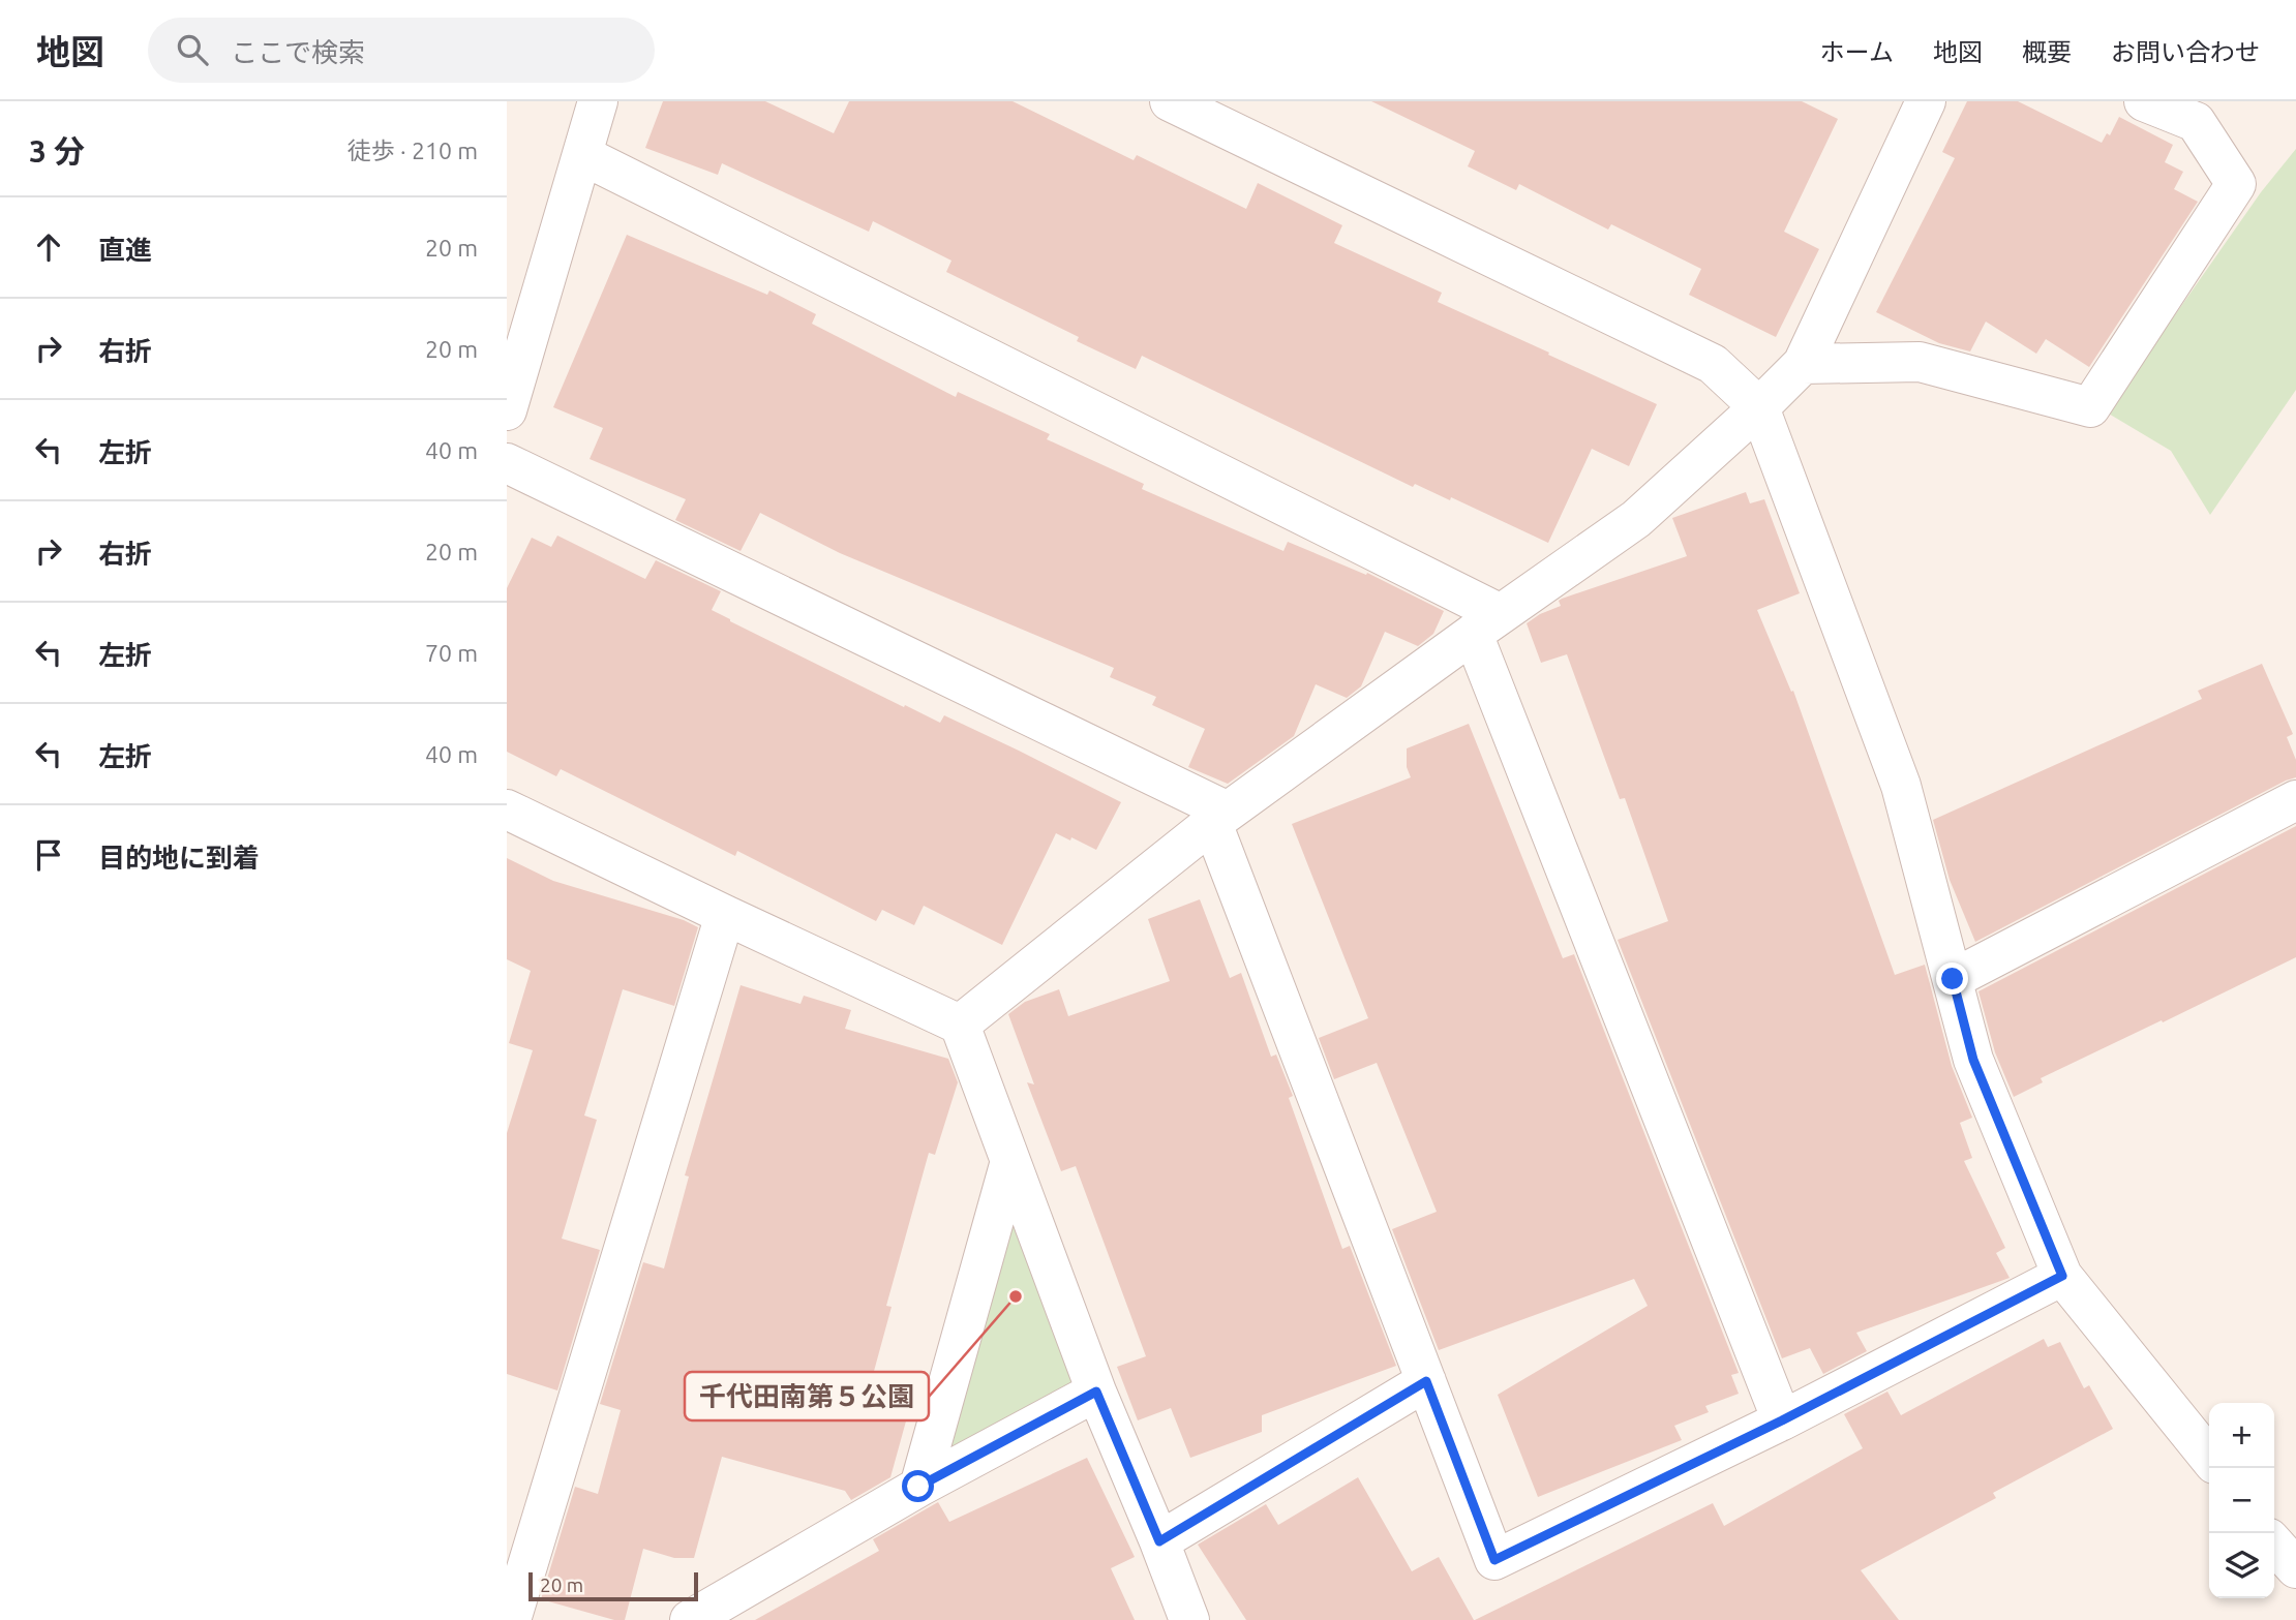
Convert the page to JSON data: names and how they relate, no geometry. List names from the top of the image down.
{
  "places": ["千代田南第５公園"],
  "scale_bar": "20 m",
  "page": {
    "header": "地図",
    "search": "ここで検索",
    "nav": [
      "ホーム",
      "地図",
      "概要",
      "お問い合わせ"
    ],
    "heading": ["3 分", "徒歩 · 210 m"],
    "list": [
      ["直進", "20 m"],
      ["右折", "20 m"],
      ["左折", "40 m"],
      ["右折", "20 m"],
      ["左折", "70 m"],
      ["左折", "40 m"],
      "目的地に到着"
    ],
    "map_buttons": ["+", "−"],
    "scale": "20 m"
  }
}
